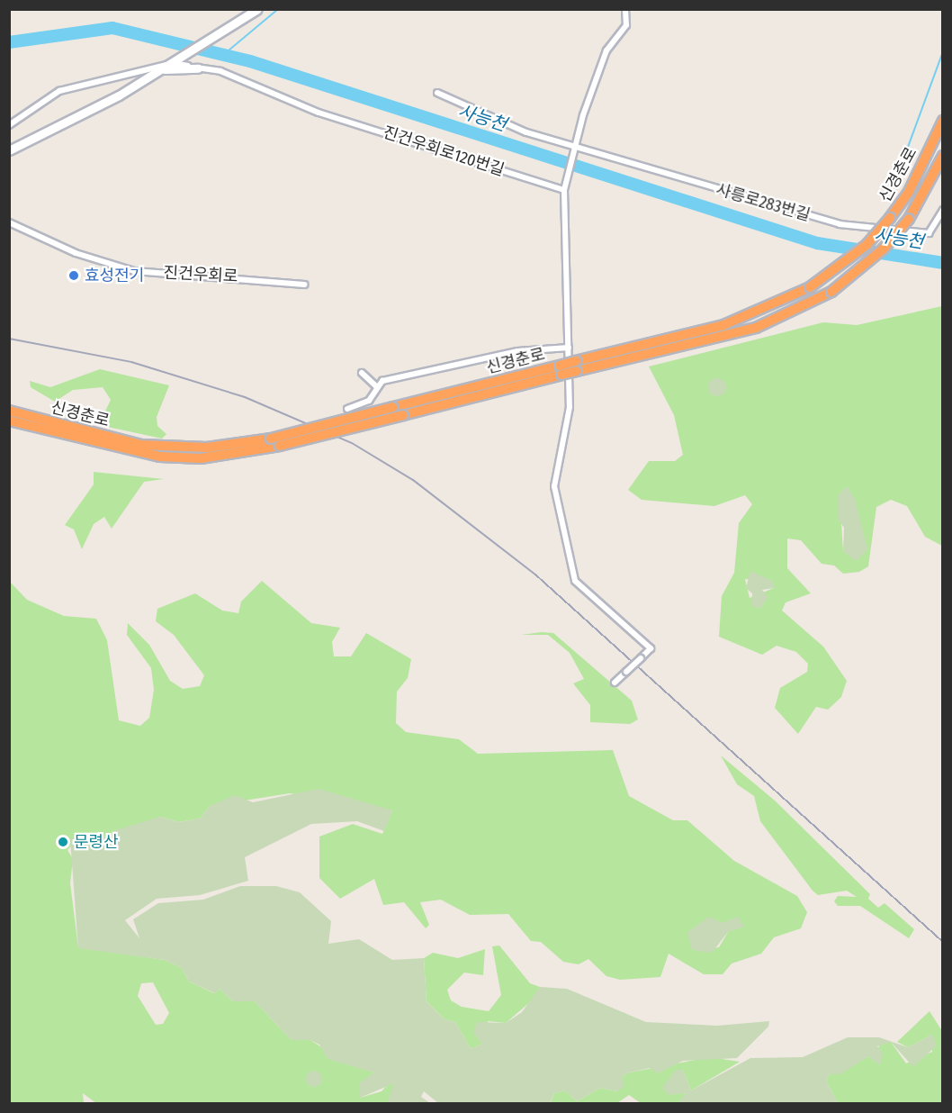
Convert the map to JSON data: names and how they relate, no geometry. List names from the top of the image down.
{
  "streets": {
    "highway": ["신경춘로"],
    "street": ["진건우회로120번길", "사릉로283번길", "진건우회로"]
  },
  "water": ["사능천"],
  "places": ["효성전기", "문령산"]
}
